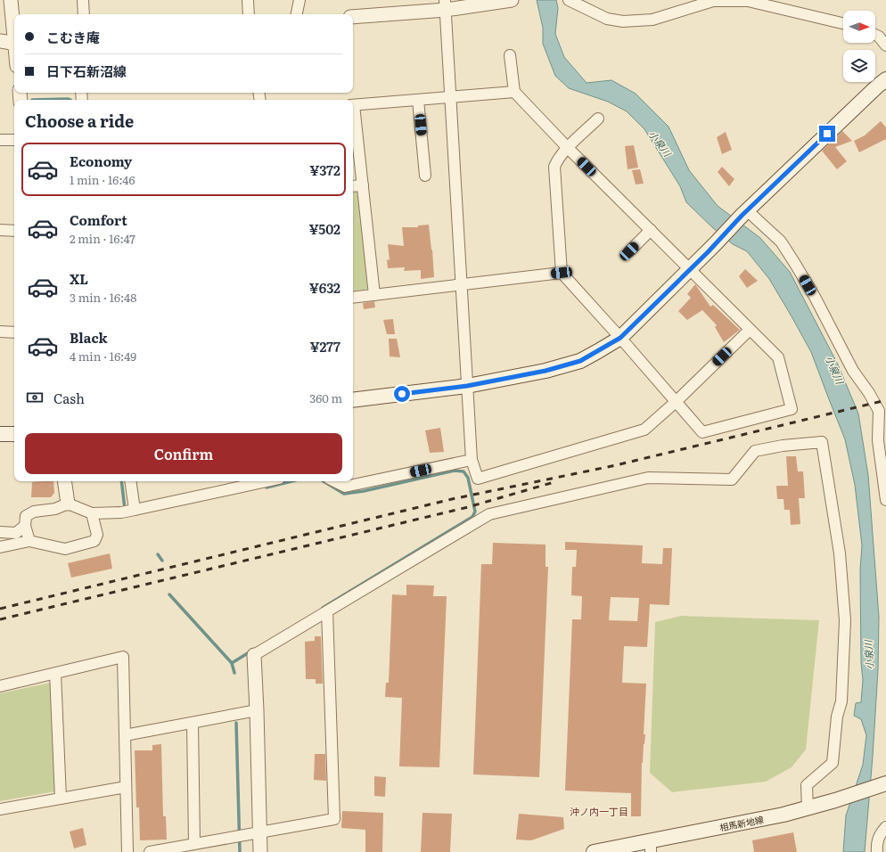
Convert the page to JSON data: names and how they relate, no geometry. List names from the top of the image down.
{
  "streets": {
    "main road": ["相馬新地線"]
  },
  "districts": ["沖ノ内一丁目"],
  "water": ["小泉川"],
  "north": "right",
  "page": {
    "banner": ["こむき庵", "日下石新沼線"],
    "heading": "Choose a ride",
    "list": [
      {
        "name": "Economy",
        "note": "1 min · 16:46",
        "value": "¥372"
      },
      {
        "name": "Comfort",
        "note": "2 min · 16:47",
        "value": "¥502"
      },
      {
        "name": "XL",
        "note": "3 min · 16:48",
        "value": "¥632"
      },
      {
        "name": "Black",
        "note": "4 min · 16:49",
        "value": "¥277"
      }
    ],
    "pay": ["Cash", "360 m"],
    "buttons": "Confirm"
  }
}
